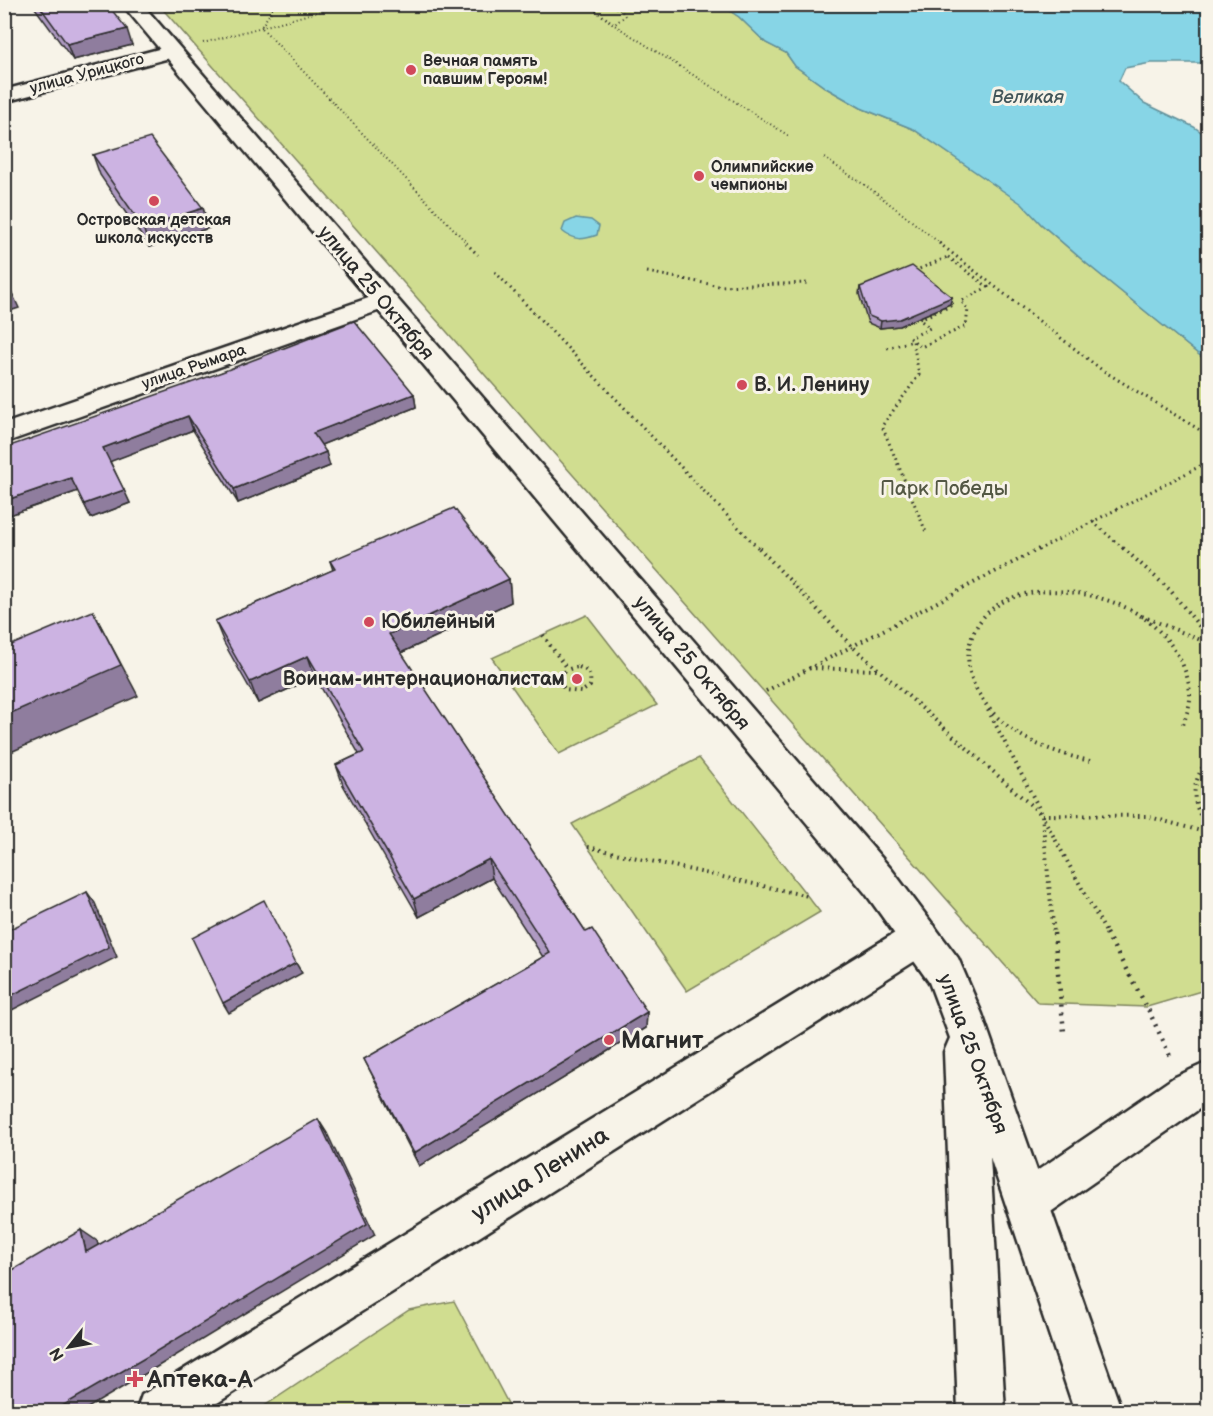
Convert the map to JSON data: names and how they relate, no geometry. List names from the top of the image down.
{
  "streets": {
    "main road": [
      "улица Урицкого",
      "улица 25 Октября",
      "улица Рымара",
      "улица Ленина"
    ]
  },
  "crossings": [
    ["улица Урицкого", "улица 25 Октября"],
    ["улица 25 Октября", "улица Рымара"],
    ["улица 25 Октября", "улица Ленина"]
  ],
  "water": ["Великая"],
  "parks": ["Парк Победы"],
  "places": {
    "other": [
      "Вечная память павшим Героям!",
      "Олимпийские чемпионы",
      "Островская детская школа искусств",
      "В. И. Ленину",
      "Юбилейный",
      "Воинам-интернационалистам",
      "Магнит"
    ],
    "health": ["Аптека-А"]
  },
  "north": "bottom left"
}
